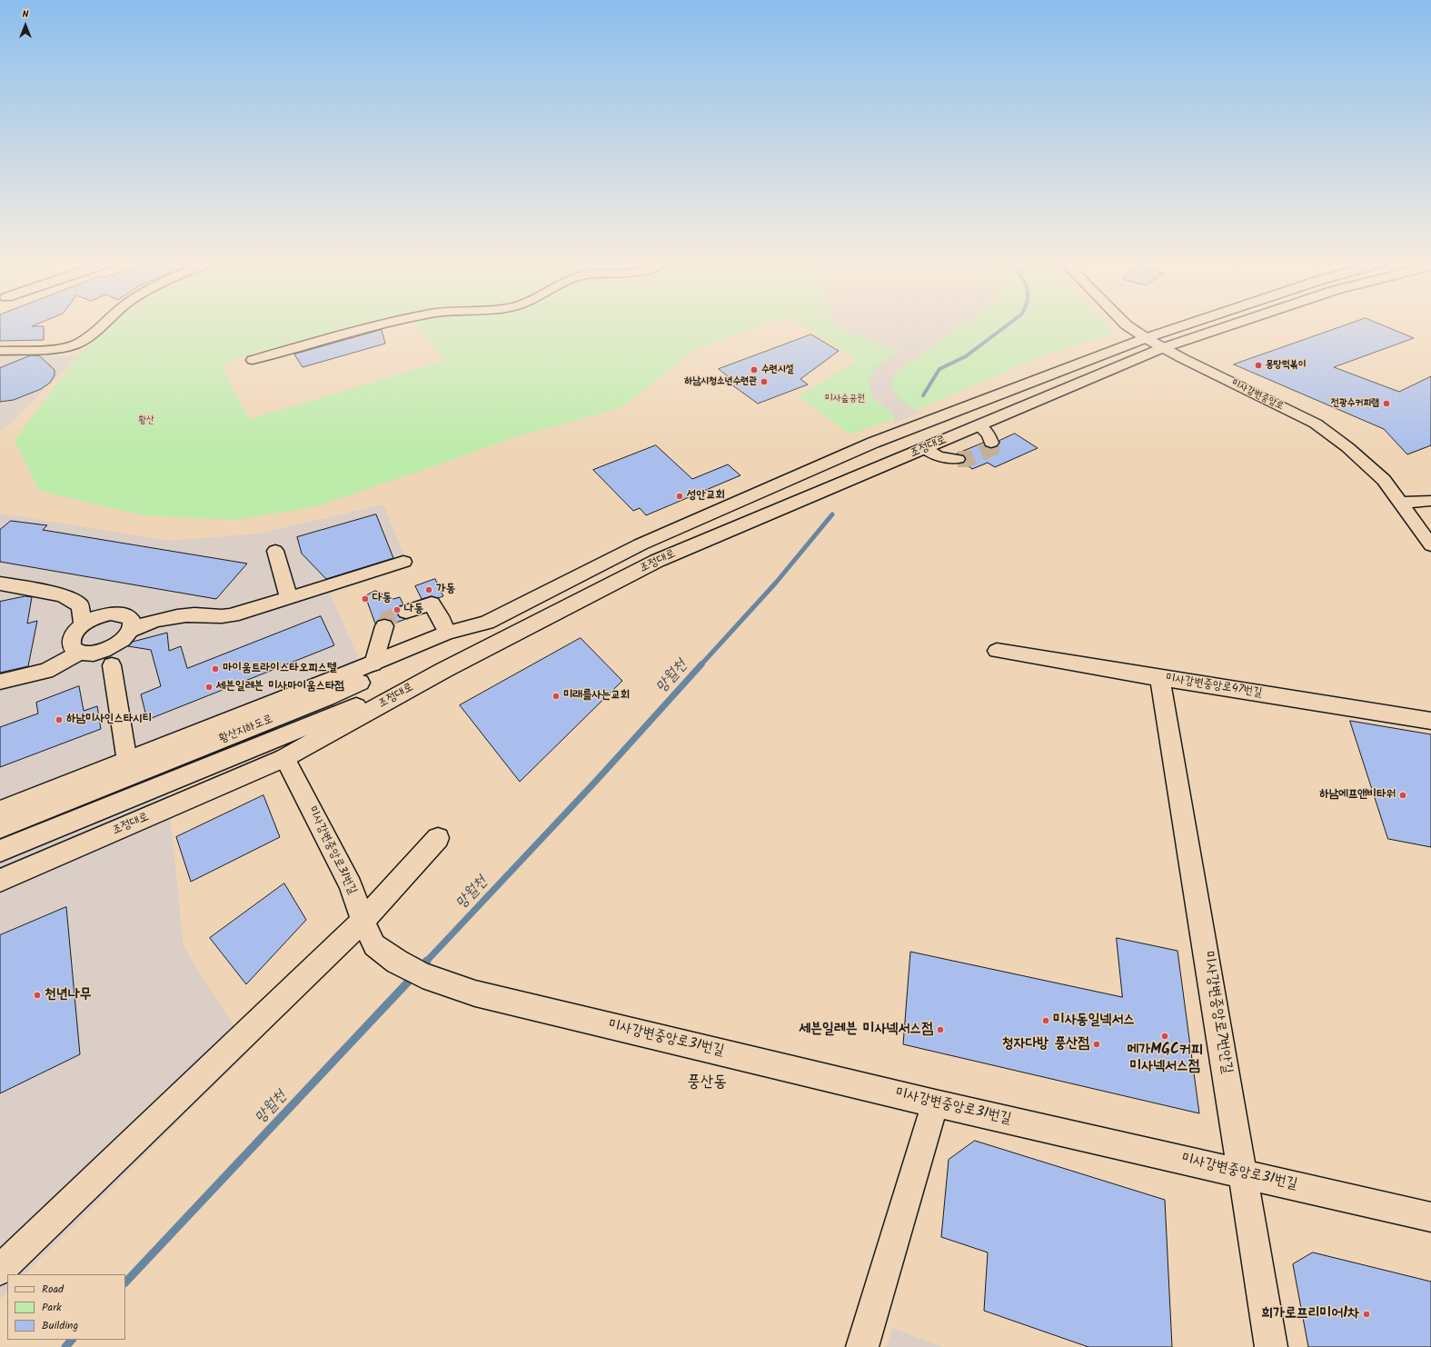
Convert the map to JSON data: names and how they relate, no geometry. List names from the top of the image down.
{
  "streets": {
    "main road": ["조정대로", "황산지하도로"],
    "street": [
      "미사강변중앙로",
      "미사강변중앙로47번길",
      "미사강변중앙로31번길",
      "미사강변중앙로7번안길"
    ]
  },
  "crossings": [
    ["미사강변중앙로", "조정대로"],
    ["조정대로", "황산지하도로"],
    ["조정대로", "미사강변중앙로31번길"],
    ["미사강변중앙로47번길", "미사강변중앙로7번안길"],
    ["미사강변중앙로31번길", "미사강변중앙로7번안길"]
  ],
  "districts": ["풍산동"],
  "water": ["망월천"],
  "parks": ["미사숲공원", "황산"],
  "places": [
    "몽땅떡볶이",
    "수련시설",
    "하남시청소년수련관",
    "전광수커피랩",
    "성안교회",
    "가동",
    "다동",
    "나동",
    "마이움트라이스타오피스텔",
    "세븐일레븐 미사마이움스타점",
    "미래를사는교회",
    "하남미사인스타시티",
    "하남에프앤비타워",
    "천년나무",
    "미사동일넥서스",
    "세븐일레븐 미사넥서스점",
    "메가MGC커피 미사넥서스점",
    "청자다방 풍산점",
    "희가로프리미어1차"
  ],
  "legend": ["Road", "Park", "Building"],
  "north": "top"
}
